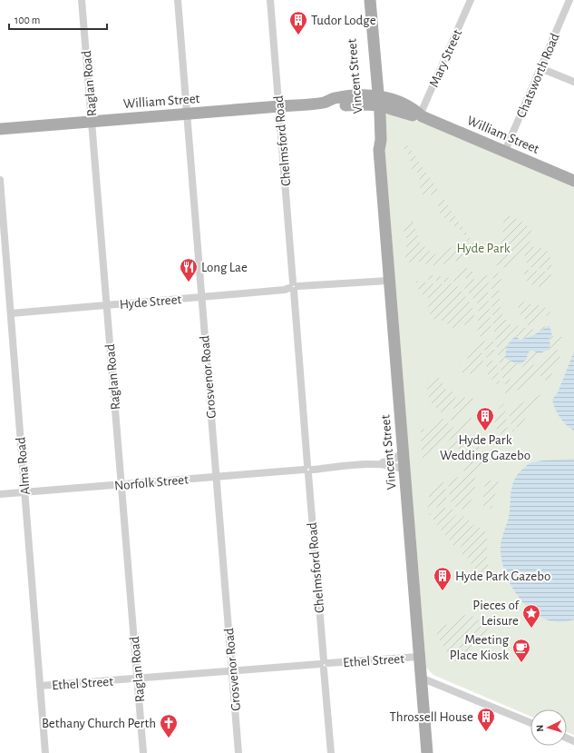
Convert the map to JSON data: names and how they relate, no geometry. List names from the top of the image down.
{
  "streets": {
    "main road": ["Vincent Street", "William Street"],
    "street": [
      "Mary Street",
      "Chatsworth Road",
      "Raglan Road",
      "Chelmsford Road",
      "Hyde Street",
      "Grosvenor Road",
      "Alma Road",
      "Norfolk Street",
      "Ethel Street"
    ]
  },
  "crossings": [
    ["Mary Street", "William Street"],
    ["Chatsworth Road", "William Street"],
    ["Vincent Street", "William Street"],
    ["Vincent Street", "Hyde Street"],
    ["Vincent Street", "Norfolk Street"],
    ["Vincent Street", "Ethel Street"],
    ["Raglan Road", "William Street"],
    ["Raglan Road", "Hyde Street"],
    ["Raglan Road", "Norfolk Street"],
    ["Raglan Road", "Ethel Street"],
    ["William Street", "Chelmsford Road"],
    ["William Street", "Grosvenor Road"],
    ["Chelmsford Road", "Hyde Street"],
    ["Chelmsford Road", "Norfolk Street"],
    ["Chelmsford Road", "Ethel Street"],
    ["Hyde Street", "Grosvenor Road"],
    ["Hyde Street", "Alma Road"],
    ["Grosvenor Road", "Norfolk Street"],
    ["Grosvenor Road", "Ethel Street"],
    ["Alma Road", "Norfolk Street"],
    ["Alma Road", "Ethel Street"]
  ],
  "parks": ["Hyde Park"],
  "places": {
    "building": [
      "Tudor Lodge",
      "Hyde Park Wedding Gazebo",
      "Hyde Park Gazebo",
      "Throssell House"
    ],
    "restaurant": ["Long Lae"],
    "place": ["Pieces of Leisure"],
    "cafe": ["Meeting Place Kiosk"],
    "church": ["Bethany Church Perth"]
  },
  "scale_bar": "100 m",
  "north": "left"
}
